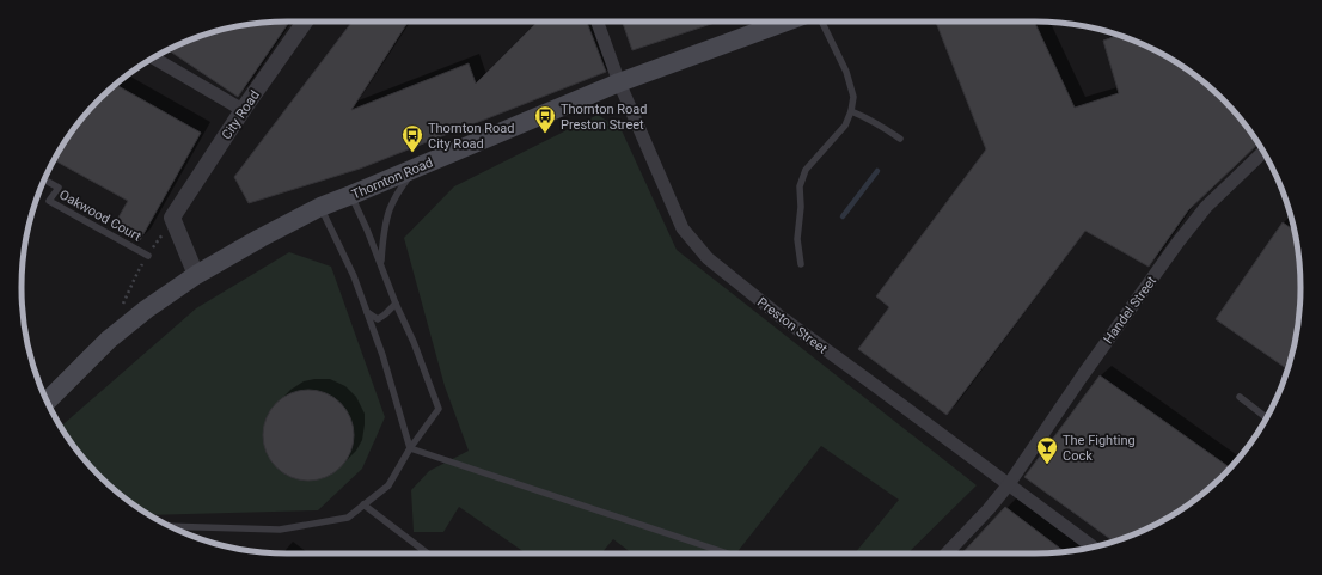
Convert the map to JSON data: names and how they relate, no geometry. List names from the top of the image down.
{
  "streets": {
    "main road": ["Thornton Road"],
    "street": ["City Road", "Handel Street", "Preston Street"],
    "lane": ["Oakwood Court"]
  },
  "crossings": [
    ["Thornton Road", "Preston Street"],
    ["Handel Street", "Preston Street"]
  ],
  "places": {
    "bus stop": ["Thornton Road Preston Street", "Thornton Road City Road"],
    "bar": ["The Fighting Cock"]
  }
}
